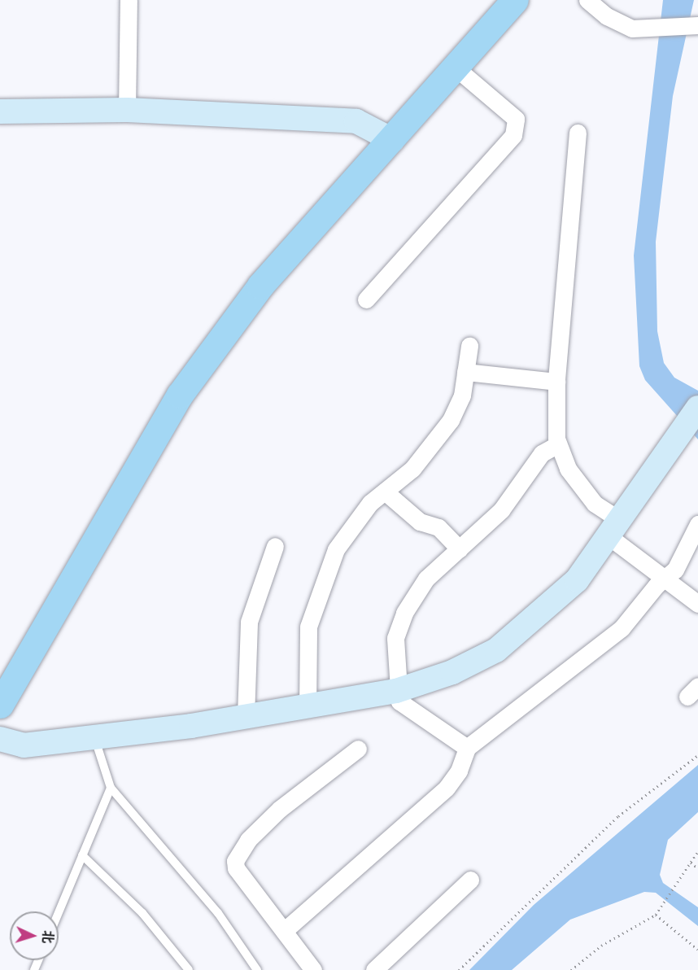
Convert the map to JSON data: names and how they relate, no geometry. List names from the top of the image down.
{
  "north": "right"
}
